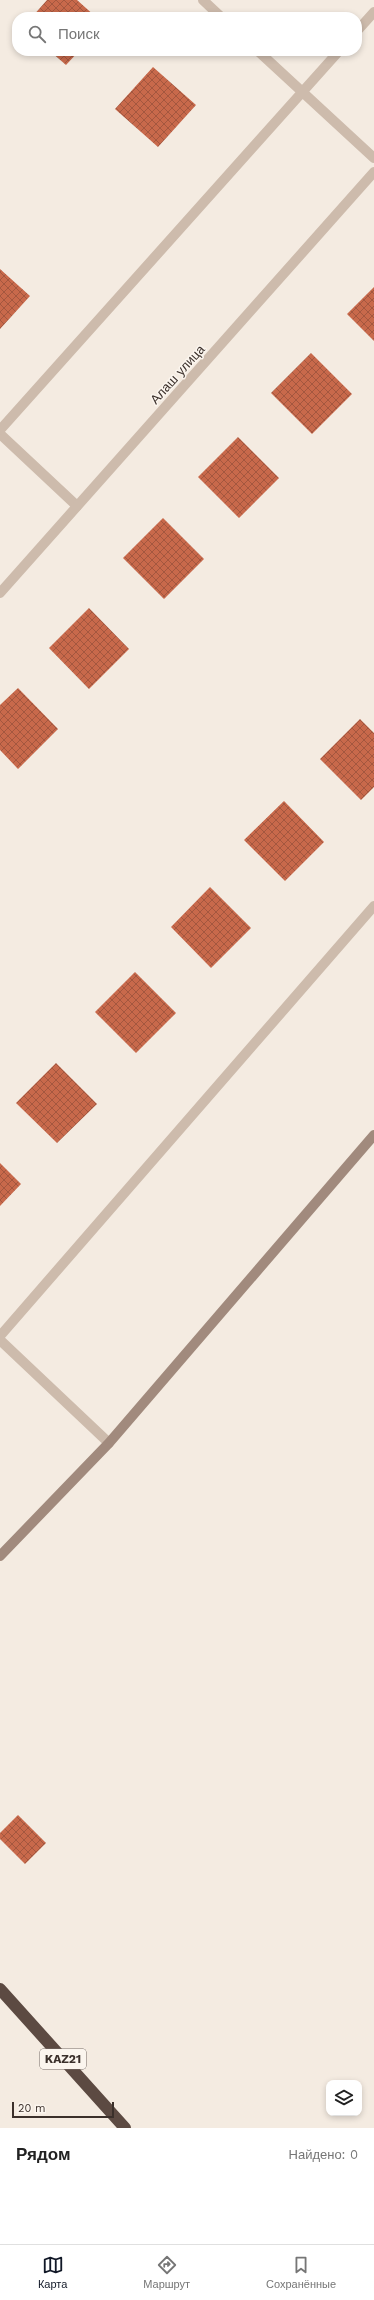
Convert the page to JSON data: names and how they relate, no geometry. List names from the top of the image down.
{
  "streets": {
    "highway": ["KAZ21"],
    "street": ["Алаш улица"]
  },
  "scale_bar": "20 m",
  "page": {
    "search": "Поиск",
    "scale": "20 m",
    "heading": ["Рядом", "Найдено: 0"],
    "nav": ["Карта", "Маршрут", "Сохранённые"]
  }
}
